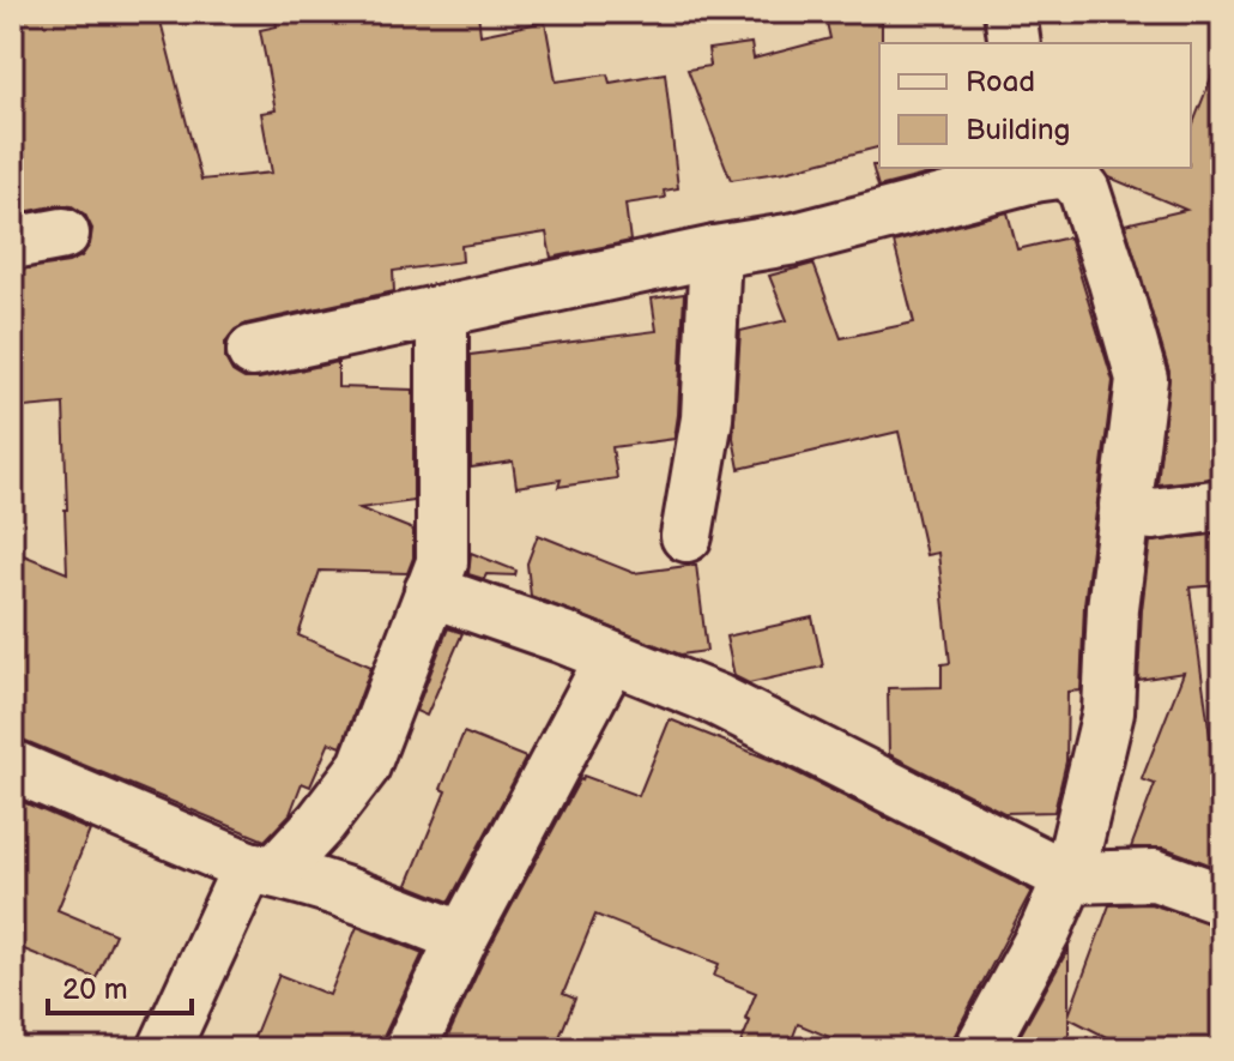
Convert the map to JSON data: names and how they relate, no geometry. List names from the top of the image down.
{
  "legend": ["Road", "Building"],
  "scale_bar": "20 m"
}
